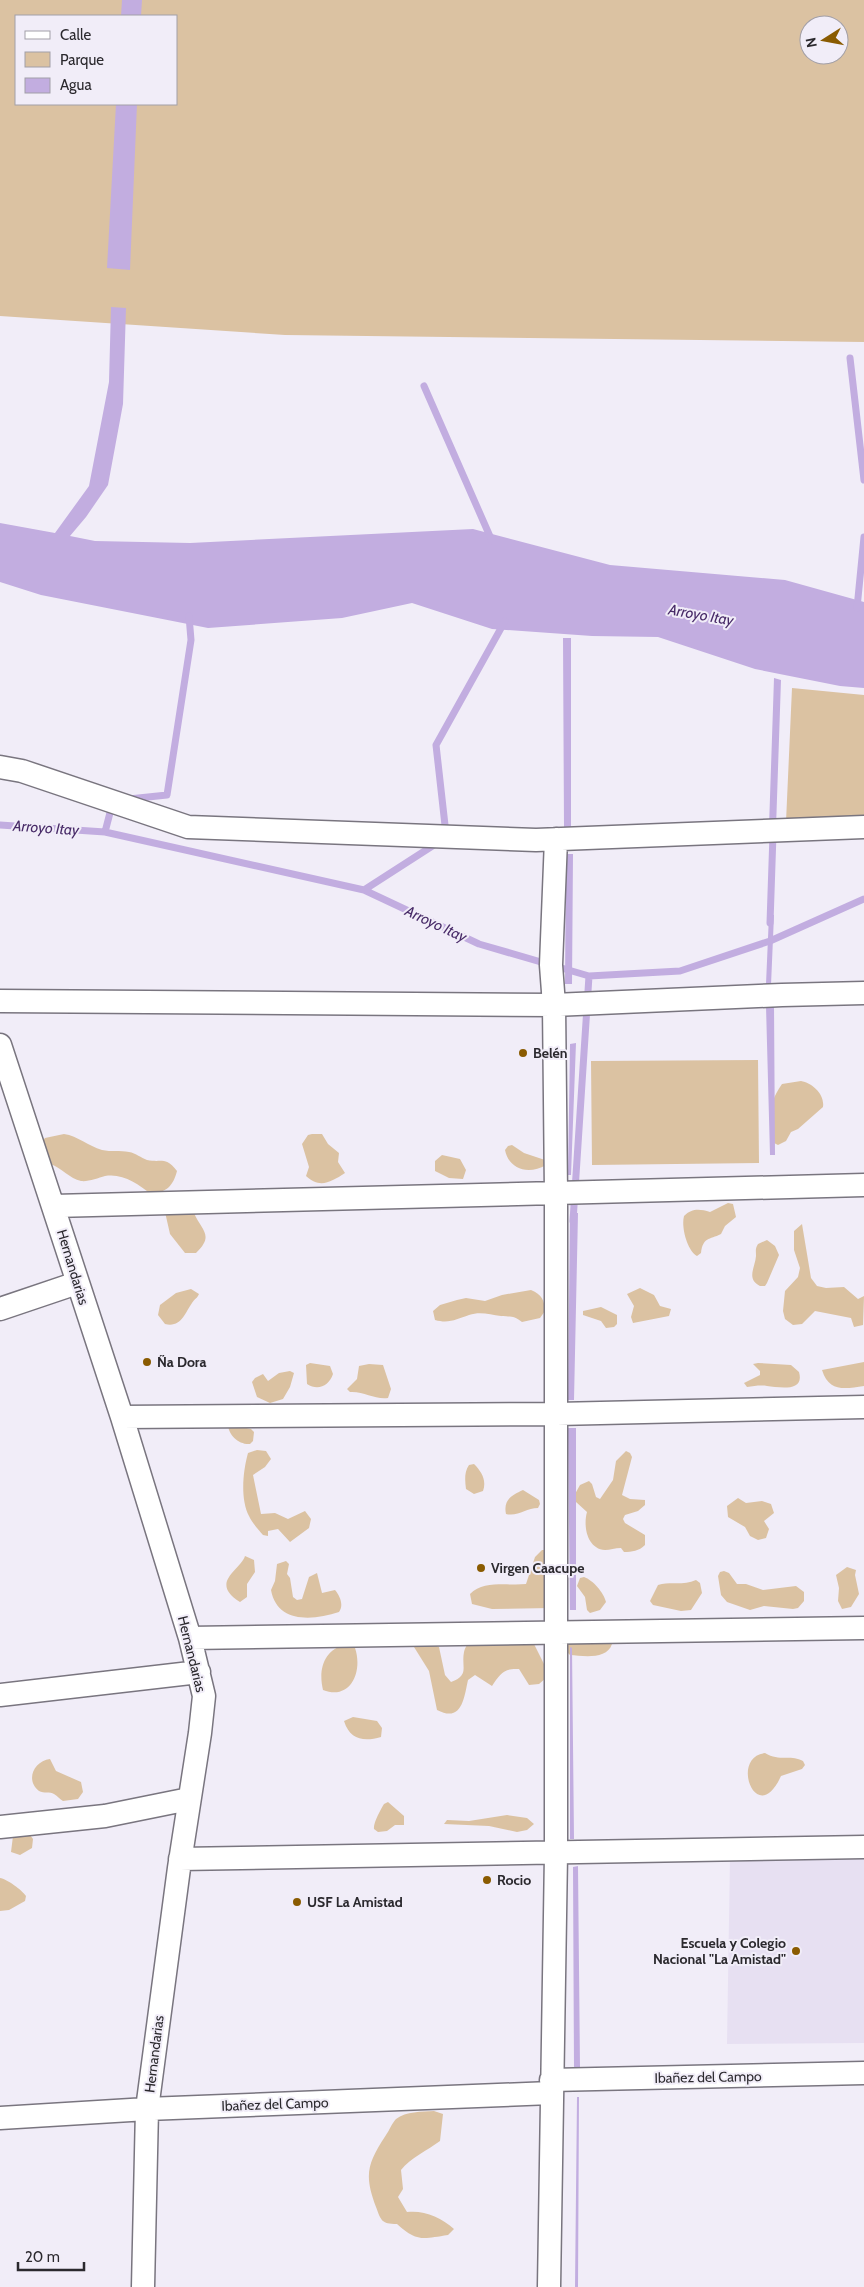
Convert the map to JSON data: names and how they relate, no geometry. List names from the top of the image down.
{
  "streets": {
    "street": ["Hernandarias", "Ibañez del Campo"]
  },
  "crossings": [
    ["Hernandarias", "Ibañez del Campo"]
  ],
  "water": ["Arroyo Itay"],
  "places": [
    "Belén",
    "Ña Dora",
    "Virgen Caacupe",
    "Rocio",
    "USF La Amistad",
    "Escuela y Colegio Nacional \"La Amistad\""
  ],
  "legend": ["Calle", "Parque", "Agua"],
  "scale_bar": "20 m",
  "north": "left"
}
